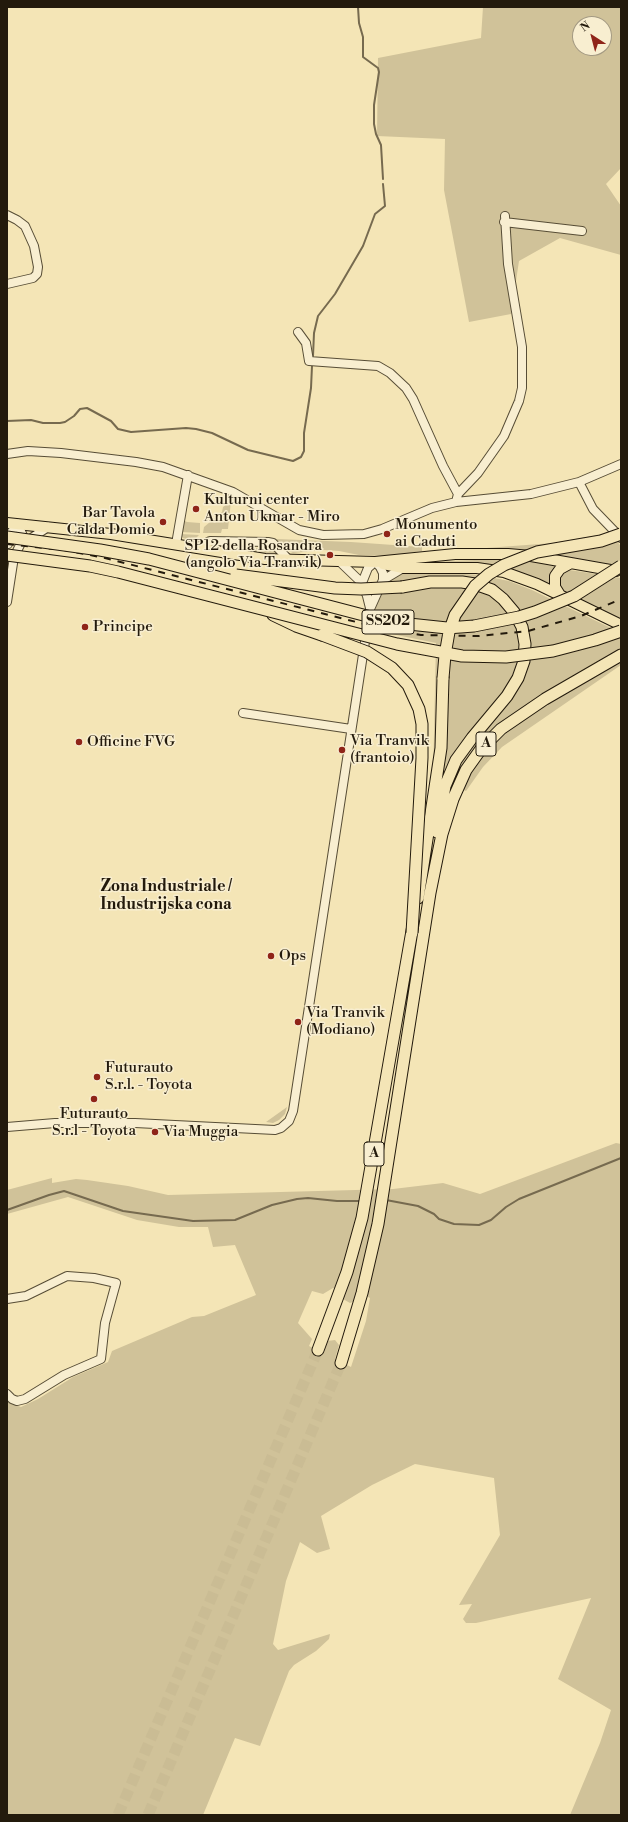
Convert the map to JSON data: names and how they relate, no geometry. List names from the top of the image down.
{
  "streets": {
    "highway": ["SS202", "A"]
  },
  "crossings": [
    ["SS202", "A"]
  ],
  "districts": ["Zona Industriale / Industrijska cona"],
  "places": [
    "Kulturni center Anton Ukmar - Miro",
    "Bar Tavola Calda Domio",
    "Monumento ai Caduti",
    "SP12 della Rosandra (angolo Via Tranvik)",
    "Principe",
    "Officine FVG",
    "Via Tranvik (frantoio)",
    "Ops",
    "Via Tranvik (Modiano)",
    "Futurauto S.r.l. - Toyota",
    "Futurauto S.r.l - Toyota",
    "Via Muggia"
  ],
  "north": "top left"
}
